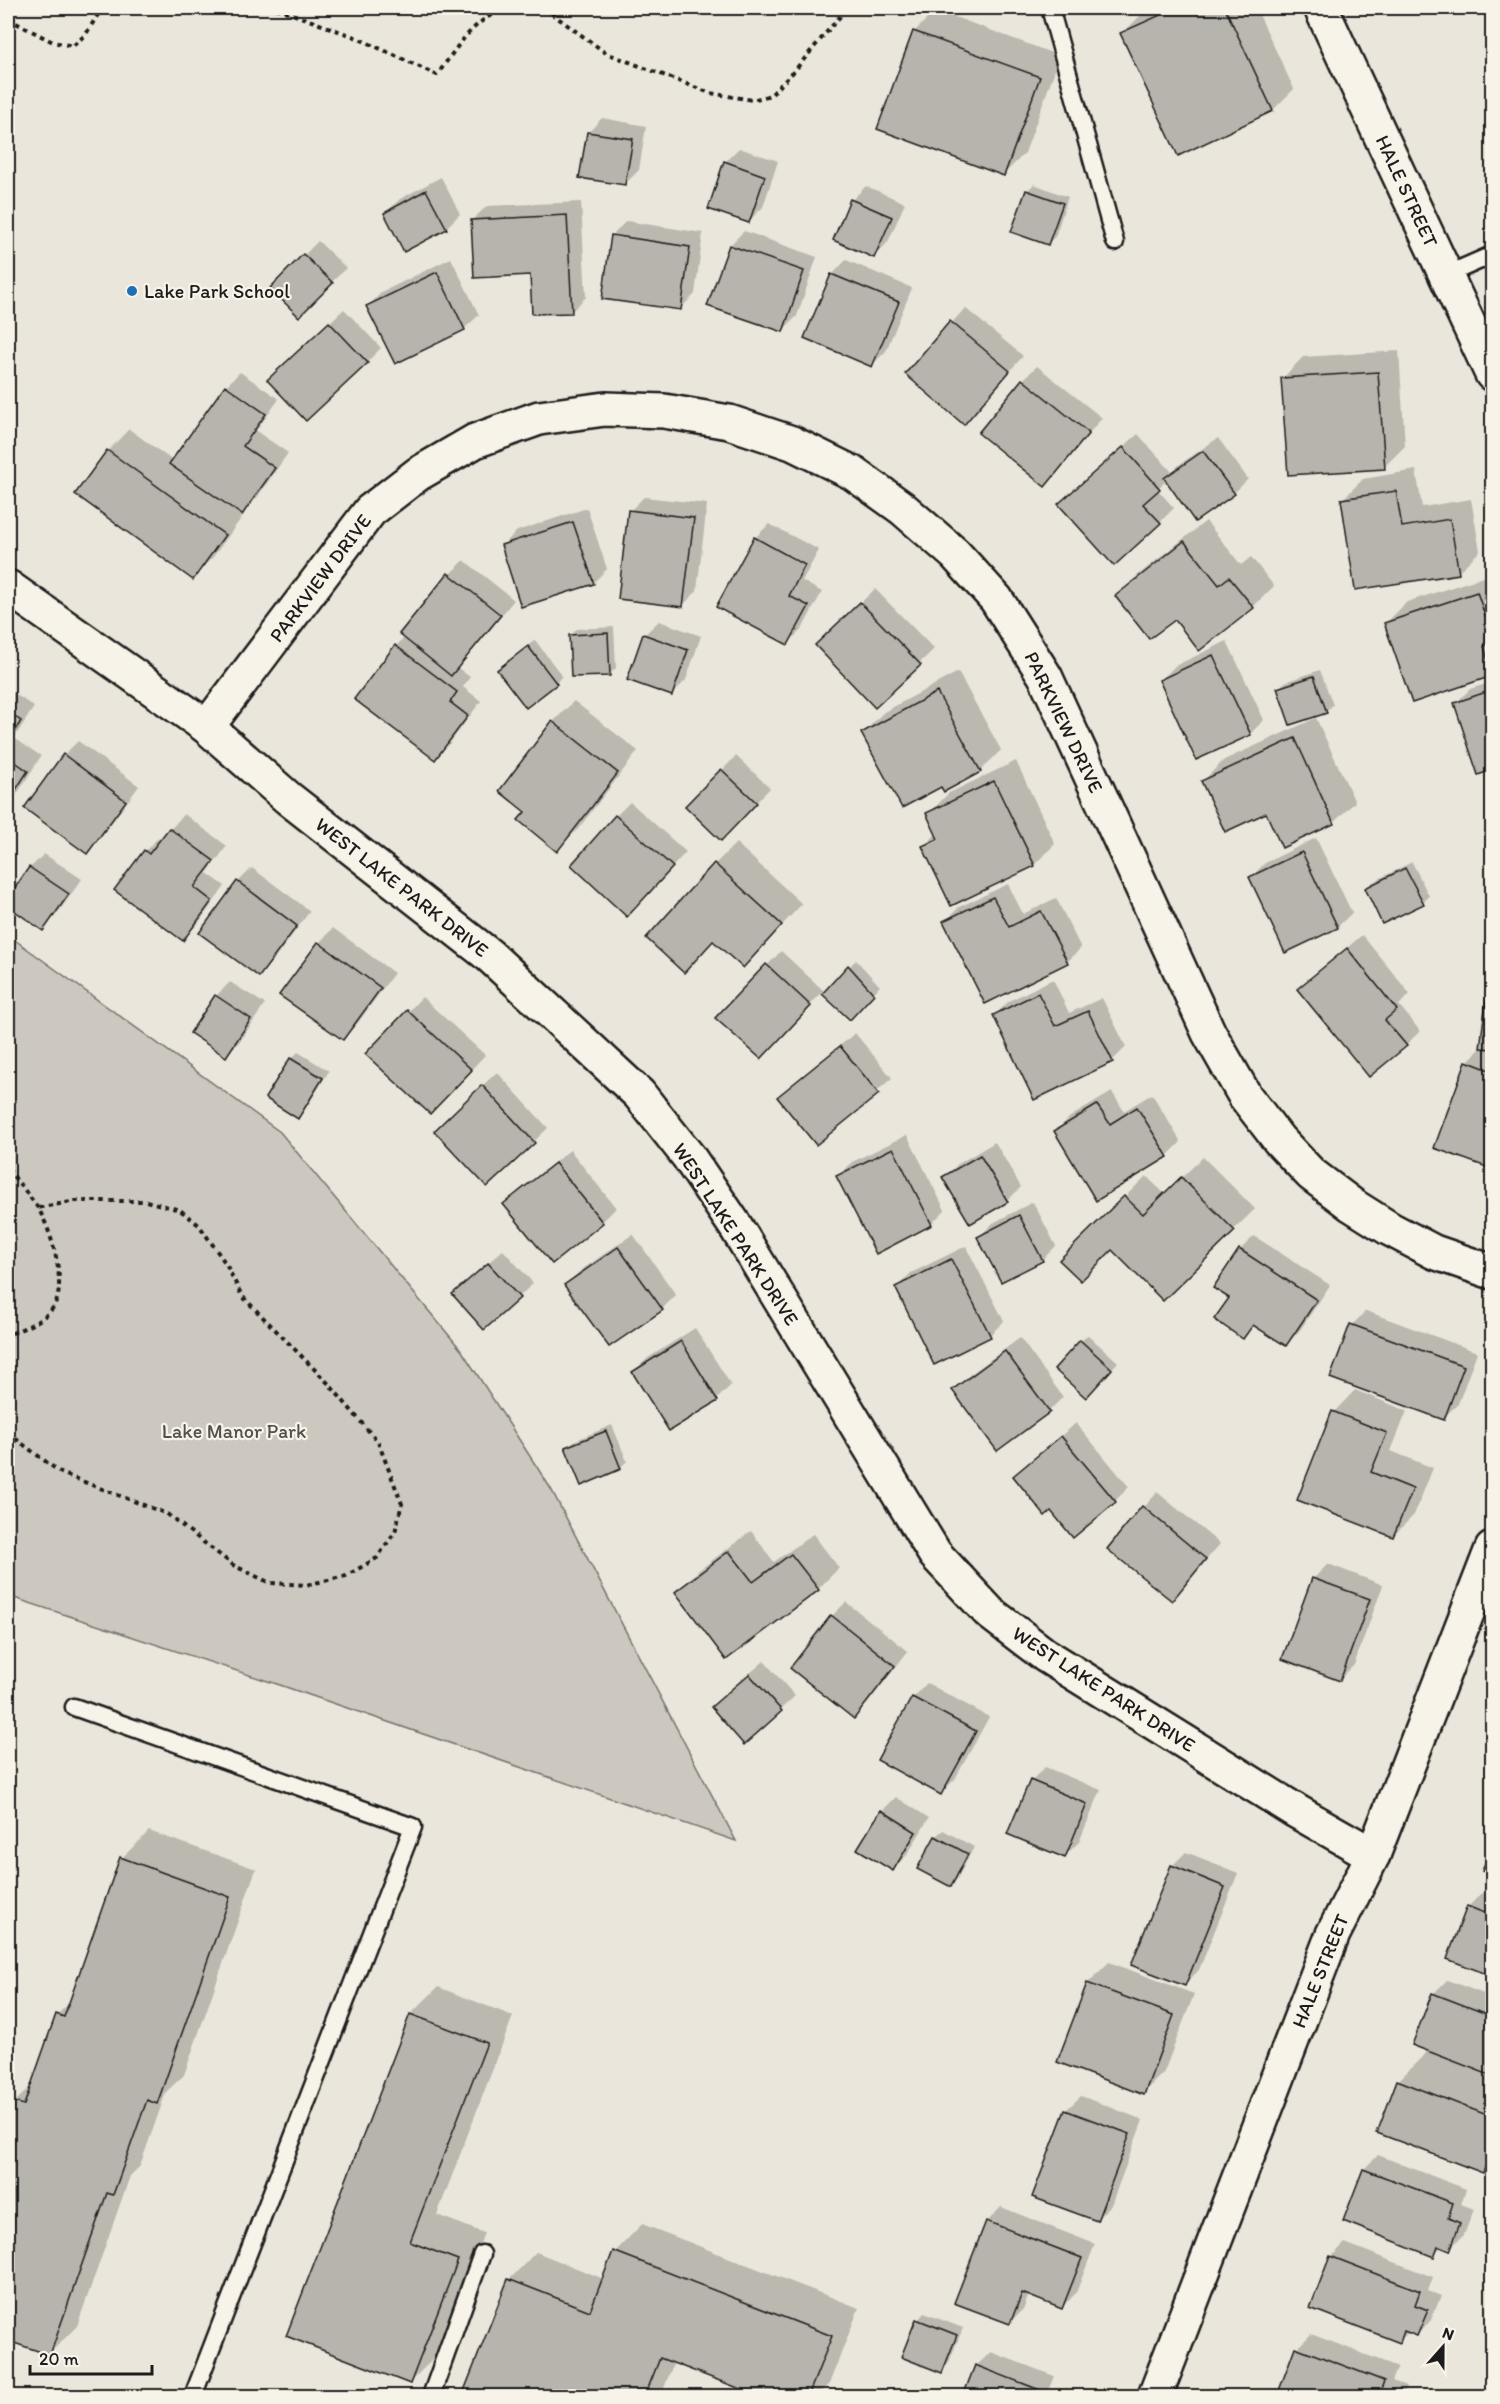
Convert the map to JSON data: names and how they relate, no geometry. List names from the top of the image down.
{
  "streets": {
    "street": ["HALE STREET", "PARKVIEW DRIVE", "WEST LAKE PARK DRIVE"]
  },
  "crossings": [
    ["HALE STREET", "WEST LAKE PARK DRIVE"],
    ["PARKVIEW DRIVE", "WEST LAKE PARK DRIVE"]
  ],
  "parks": ["Lake Manor Park"],
  "places": ["Lake Park School"],
  "scale_bar": "20 m",
  "north": "top"
}
